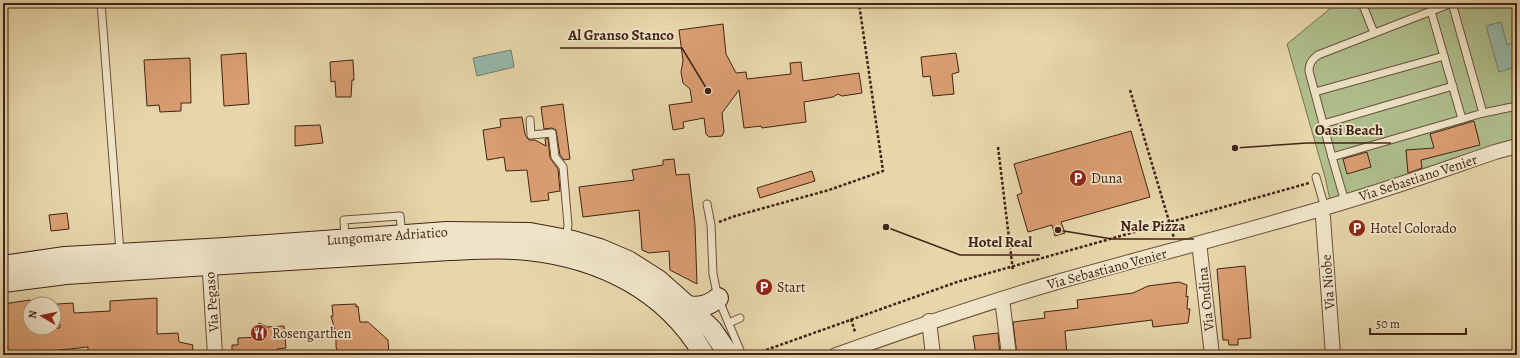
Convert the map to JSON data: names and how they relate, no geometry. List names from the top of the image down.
{
  "streets": {
    "street": [
      "Via Sebastiano Venier",
      "Lungomare Adriatico",
      "Via Niobe",
      "Via Ondina",
      "Via Pegaso"
    ]
  },
  "crossings": [
    ["Via Sebastiano Venier", "Via Niobe"],
    ["Via Sebastiano Venier", "Via Ondina"],
    ["Lungomare Adriatico", "Via Pegaso"]
  ],
  "places": {
    "other": [
      "Al Granso Stanco",
      "Oasi Beach",
      "Hotel Real",
      "Nale Pizza"
    ],
    "parking": ["Duna", "Hotel Colorado", "Start"],
    "restaurant": ["Rosengarthen"]
  },
  "scale_bar": "50 m",
  "north": "left"
}
